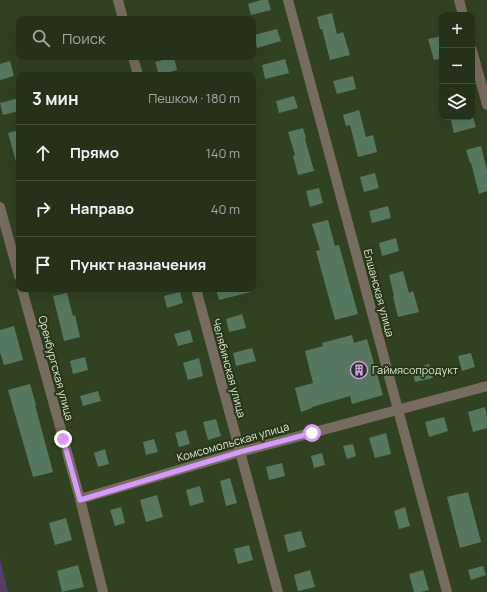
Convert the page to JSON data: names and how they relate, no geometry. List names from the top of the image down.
{
  "streets": {
    "street": [
      "Елшанская улица",
      "Оренбургская улица",
      "Челябинская улица",
      "Комсомольская улица"
    ]
  },
  "crossings": [
    ["Елшанская улица", "Комсомольская улица"],
    ["Оренбургская улица", "Комсомольская улица"],
    ["Челябинская улица", "Комсомольская улица"]
  ],
  "places": {
    "building": ["Гаймясопродукт"]
  },
  "page": {
    "map_buttons": ["+", "−"],
    "search": "Поиск",
    "heading": ["3 мин", "Пешком · 180 m"],
    "list": [
      ["Прямо", "140 m"],
      ["Направо", "40 m"],
      "Пункт назначения"
    ]
  }
}
